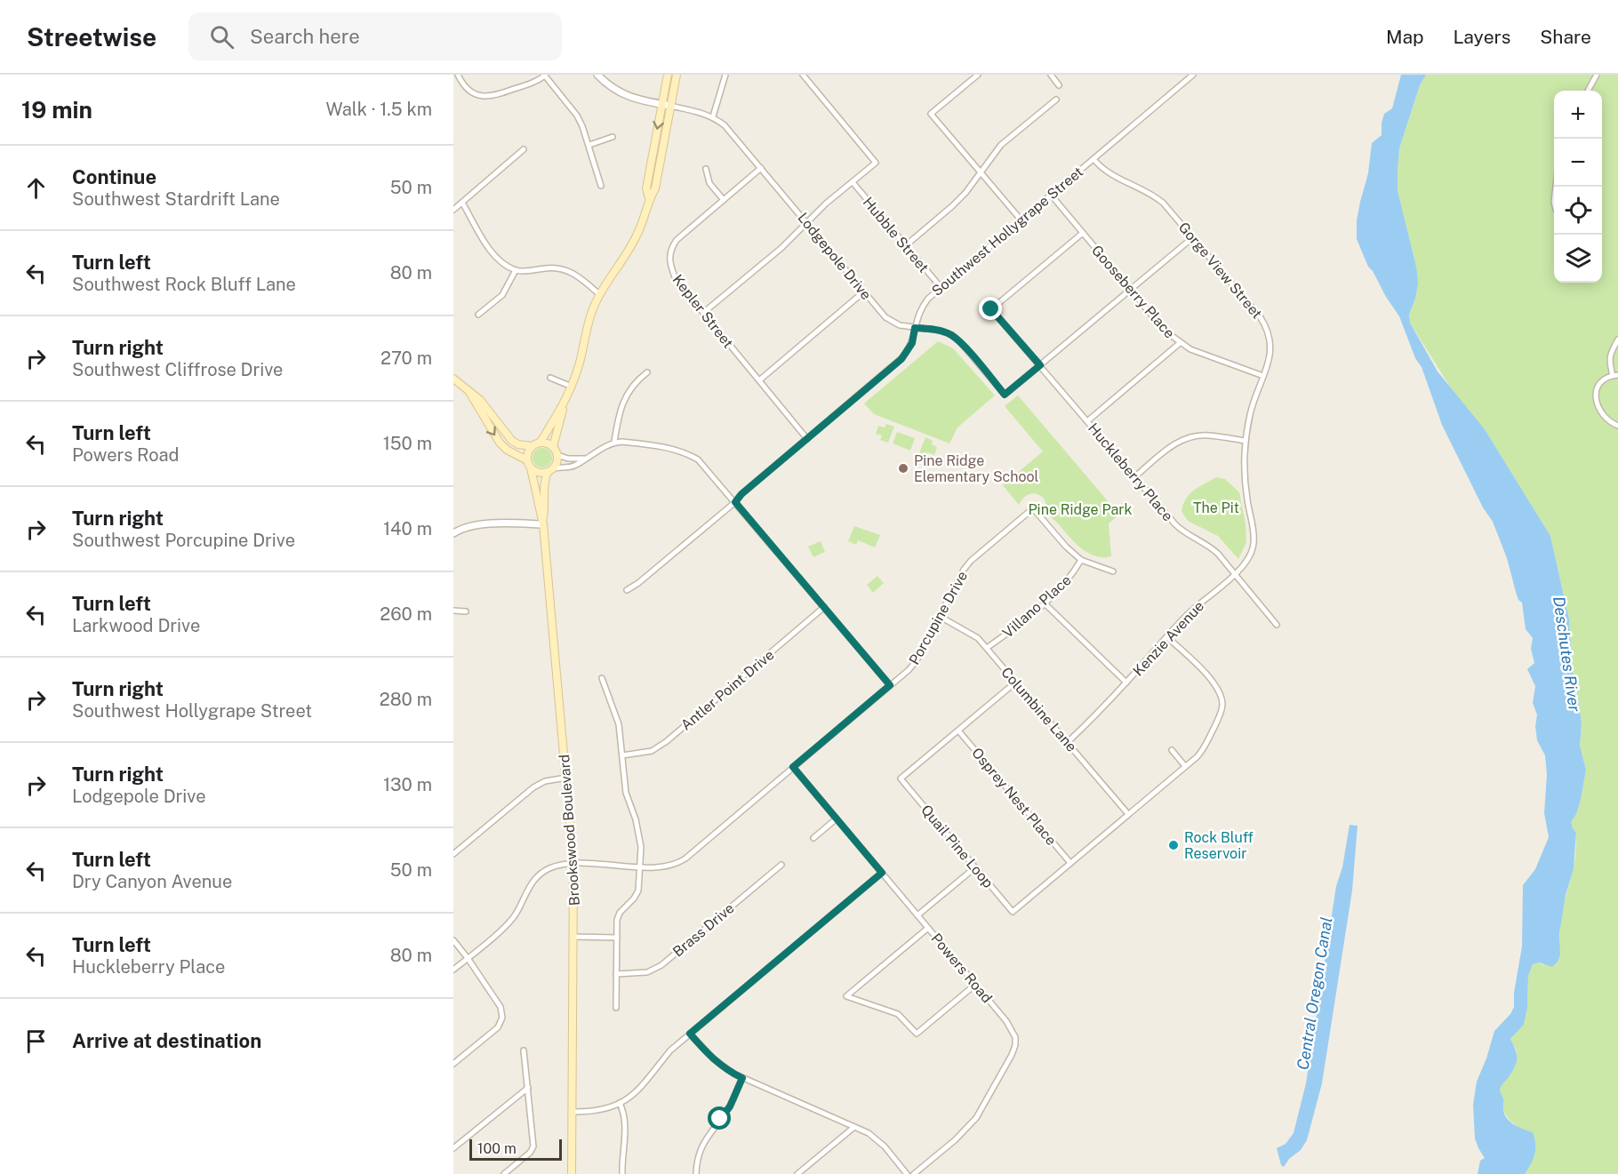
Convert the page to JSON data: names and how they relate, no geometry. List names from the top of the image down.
{
  "streets": {
    "main road": ["Brookswood Boulevard"],
    "street": [
      "Southwest Hollygrape Street",
      "Hubble Street",
      "Lodgepole Drive",
      "Gorge View Street",
      "Gooseberry Place",
      "Kepler Street",
      "Huckleberry Place",
      "Villano Place",
      "Porcupine Drive",
      "Kenzie Avenue",
      "Antler Point Drive",
      "Columbine Lane",
      "Osprey Nest Place",
      "Quail Pine Loop",
      "Brass Drive",
      "Powers Road"
    ]
  },
  "crossings": [
    ["Southwest Hollygrape Street", "Hubble Street"],
    ["Southwest Hollygrape Street", "Lodgepole Drive"],
    ["Southwest Hollygrape Street", "Gorge View Street"],
    ["Southwest Hollygrape Street", "Gooseberry Place"],
    ["Southwest Hollygrape Street", "Kepler Street"],
    ["Lodgepole Drive", "Kepler Street"],
    ["Lodgepole Drive", "Huckleberry Place"],
    ["Gorge View Street", "Gooseberry Place"],
    ["Gorge View Street", "Huckleberry Place"],
    ["Gorge View Street", "Kenzie Avenue"],
    ["Gooseberry Place", "Huckleberry Place"],
    ["Huckleberry Place", "Kenzie Avenue"],
    ["Villano Place", "Porcupine Drive"],
    ["Villano Place", "Kenzie Avenue"],
    ["Villano Place", "Columbine Lane"],
    ["Porcupine Drive", "Columbine Lane"],
    ["Porcupine Drive", "Brookswood Boulevard"],
    ["Porcupine Drive", "Powers Road"],
    ["Kenzie Avenue", "Columbine Lane"],
    ["Kenzie Avenue", "Quail Pine Loop"],
    ["Columbine Lane", "Quail Pine Loop"],
    ["Osprey Nest Place", "Quail Pine Loop"]
  ],
  "water": ["Deschutes River", "Central Oregon Canal"],
  "parks": ["The Pit", "Pine Ridge Park"],
  "places": ["Pine Ridge Elementary School", "Rock Bluff Reservoir"],
  "scale_bar": "100 m",
  "page": {
    "header": "Streetwise",
    "search": "Search here",
    "nav": ["Map", "Layers", "Share"],
    "heading": ["19 min", "Walk · 1.5 km"],
    "map_buttons": ["+", "−"],
    "list": [
      ["Continue", "Southwest Stardrift Lane", "50 m"],
      ["Turn left", "Southwest Rock Bluff Lane", "80 m"],
      ["Turn right", "Southwest Cliffrose Drive", "270 m"],
      ["Turn left", "Powers Road", "150 m"],
      ["Turn right", "Southwest Porcupine Drive", "140 m"],
      ["Turn left", "Larkwood Drive", "260 m"],
      ["Turn right", "Southwest Hollygrape Street", "280 m"],
      ["Turn right", "Lodgepole Drive", "130 m"],
      ["Turn left", "Dry Canyon Avenue", "50 m"],
      ["Turn left", "Huckleberry Place", "80 m"],
      "Arrive at destination"
    ],
    "scale": "100 m"
  }
}
